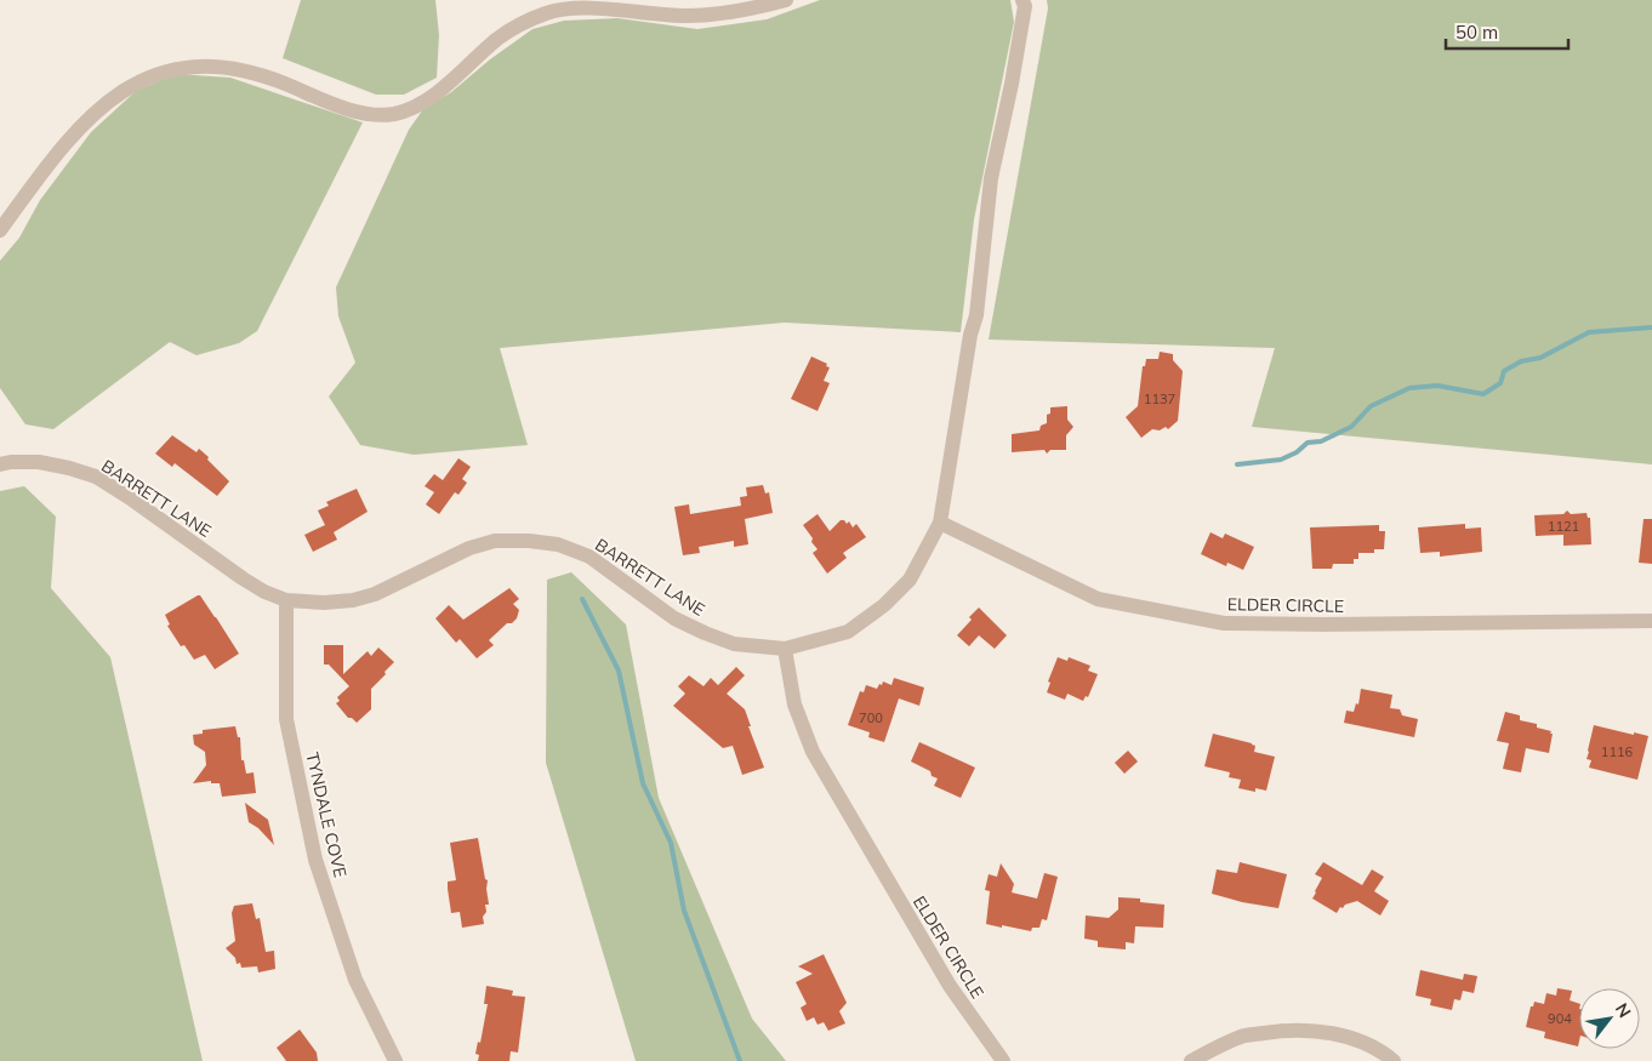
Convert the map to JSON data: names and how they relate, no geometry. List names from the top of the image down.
{
  "streets": {
    "street": ["BARRETT LANE", "ELDER CIRCLE", "TYNDALE COVE"]
  },
  "crossings": [
    ["BARRETT LANE", "ELDER CIRCLE"],
    ["BARRETT LANE", "TYNDALE COVE"]
  ],
  "house_numbers": [
    "1137",
    "1121",
    "700",
    "1116",
    "904"
  ],
  "scale_bar": "50 m",
  "north": "top right"
}
